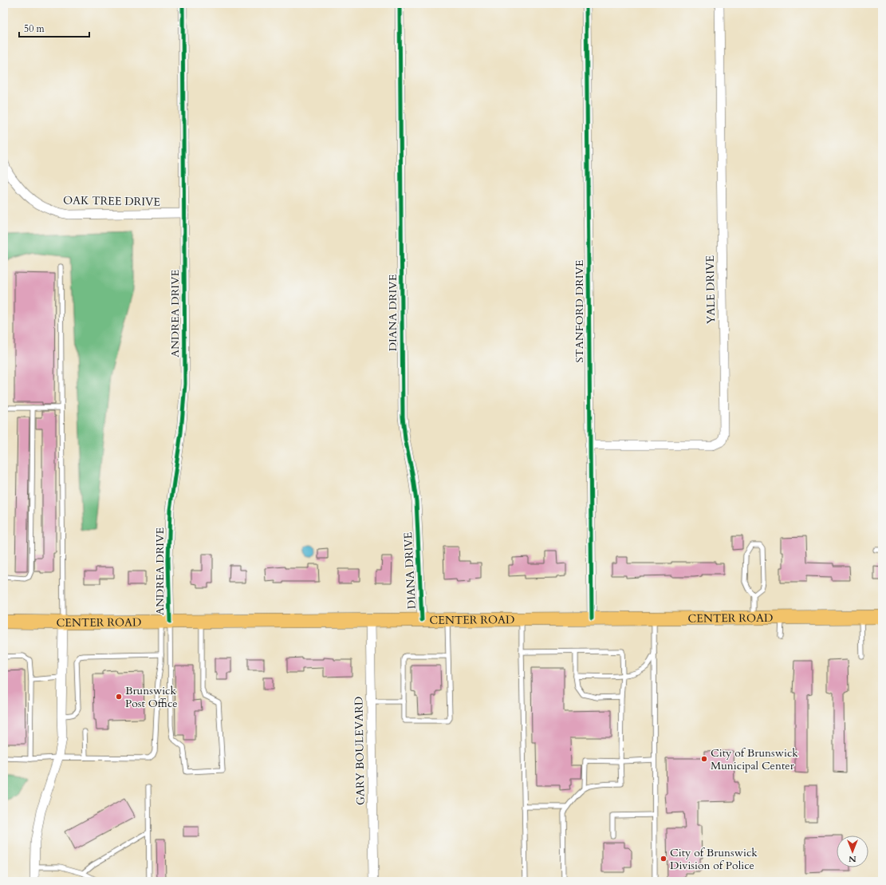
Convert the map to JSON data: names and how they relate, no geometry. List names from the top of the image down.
{
  "streets": {
    "main road": ["CENTER ROAD"],
    "street": [
      "OAK TREE DRIVE",
      "YALE DRIVE",
      "STANFORD DRIVE",
      "DIANA DRIVE",
      "ANDREA DRIVE",
      "GARY BOULEVARD"
    ]
  },
  "crossings": [
    ["OAK TREE DRIVE", "ANDREA DRIVE"],
    ["YALE DRIVE", "STANFORD DRIVE"],
    ["STANFORD DRIVE", "CENTER ROAD"],
    ["DIANA DRIVE", "CENTER ROAD"],
    ["ANDREA DRIVE", "CENTER ROAD"],
    ["CENTER ROAD", "GARY BOULEVARD"]
  ],
  "places": ["Brunswick Post Office", "City of Brunswick Municipal Center", "City of Brunswick Division of Police"],
  "scale_bar": "50 m",
  "north": "bottom"
}
